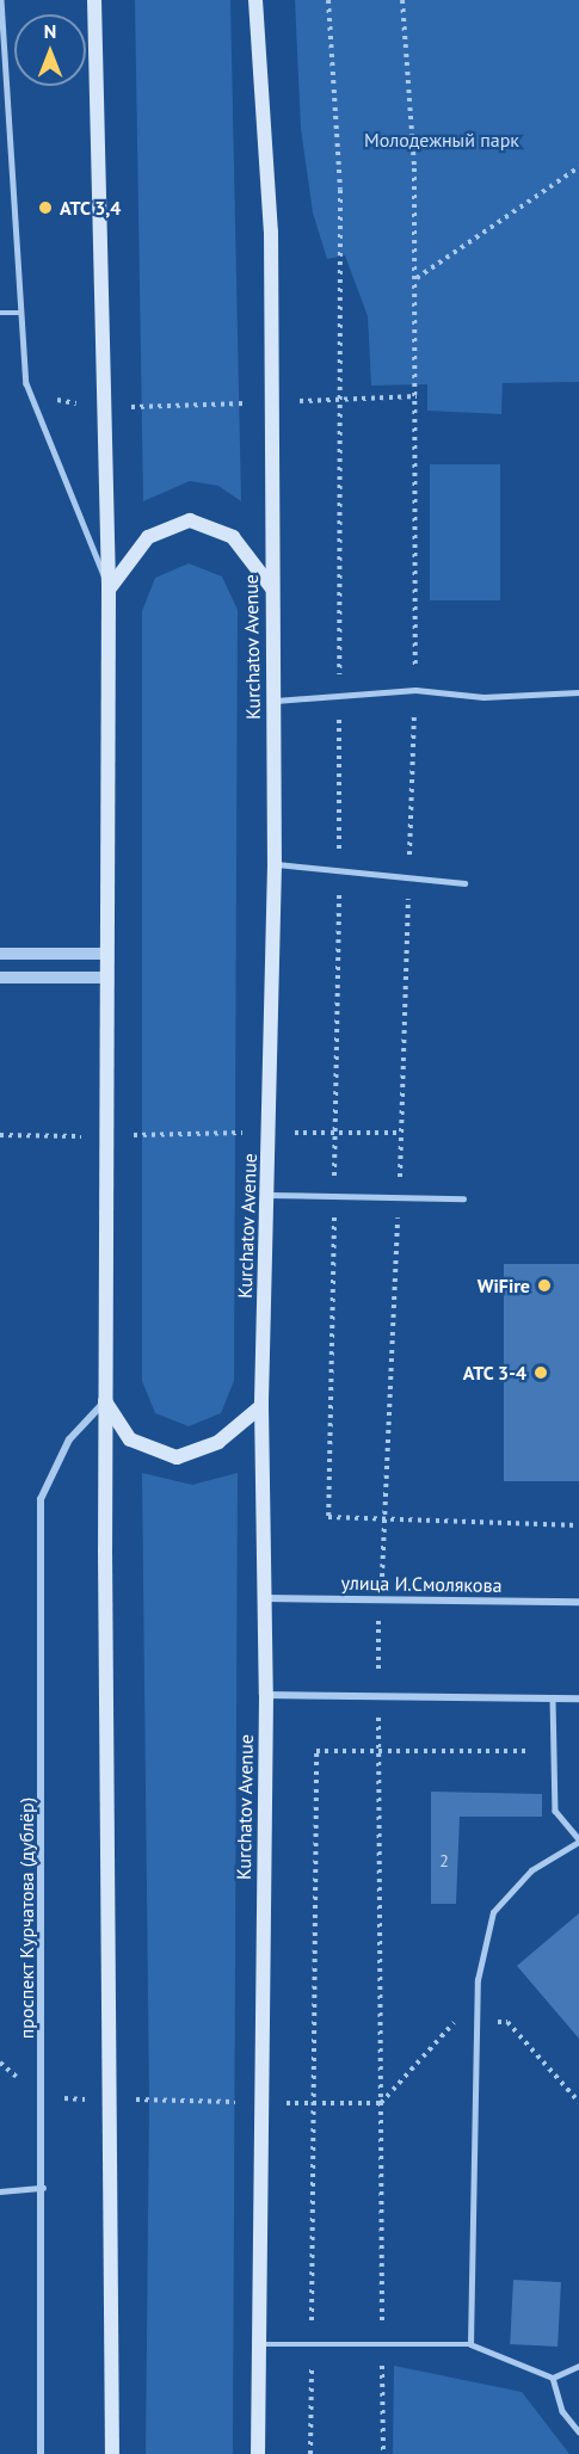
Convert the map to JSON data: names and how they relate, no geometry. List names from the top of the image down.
{
  "streets": {
    "main road": ["Kurchatov Avenue"],
    "street": ["улица И.Смолякова", "проспект Курчатова (дублёр)"]
  },
  "crossings": [
    ["Kurchatov Avenue", "улица И.Смолякова"]
  ],
  "parks": ["Молодежный парк"],
  "places": ["АТС 3,4", "WiFire", "АТС 3-4"],
  "house_numbers": ["2"],
  "north": "top"
}
